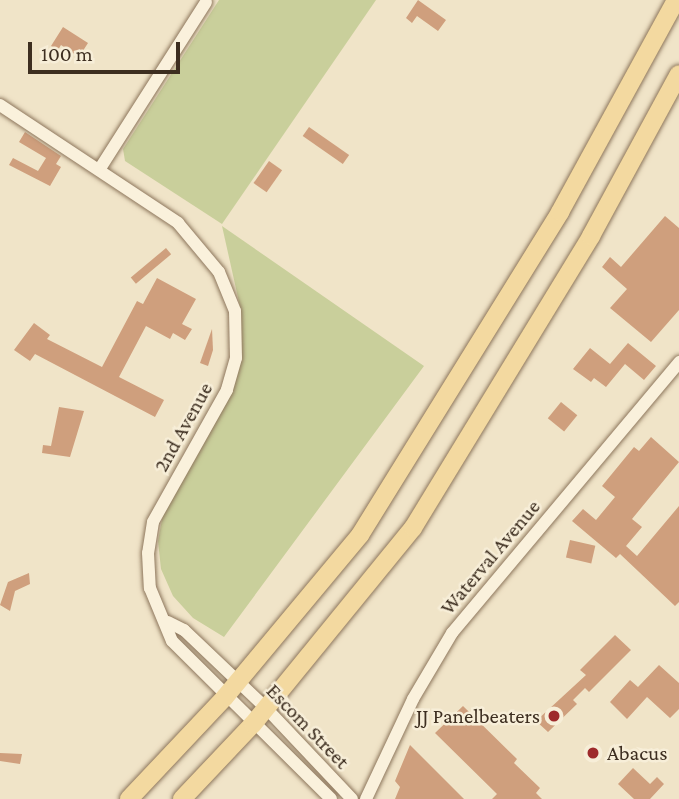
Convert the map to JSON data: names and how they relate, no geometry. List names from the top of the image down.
{
  "streets": {
    "street": ["2nd Avenue", "Waterval Avenue", "Escom Street"]
  },
  "crossings": [
    ["2nd Avenue", "Escom Street"]
  ],
  "places": ["JJ Panelbeaters", "Abacus"],
  "scale_bar": "100 m"
}
